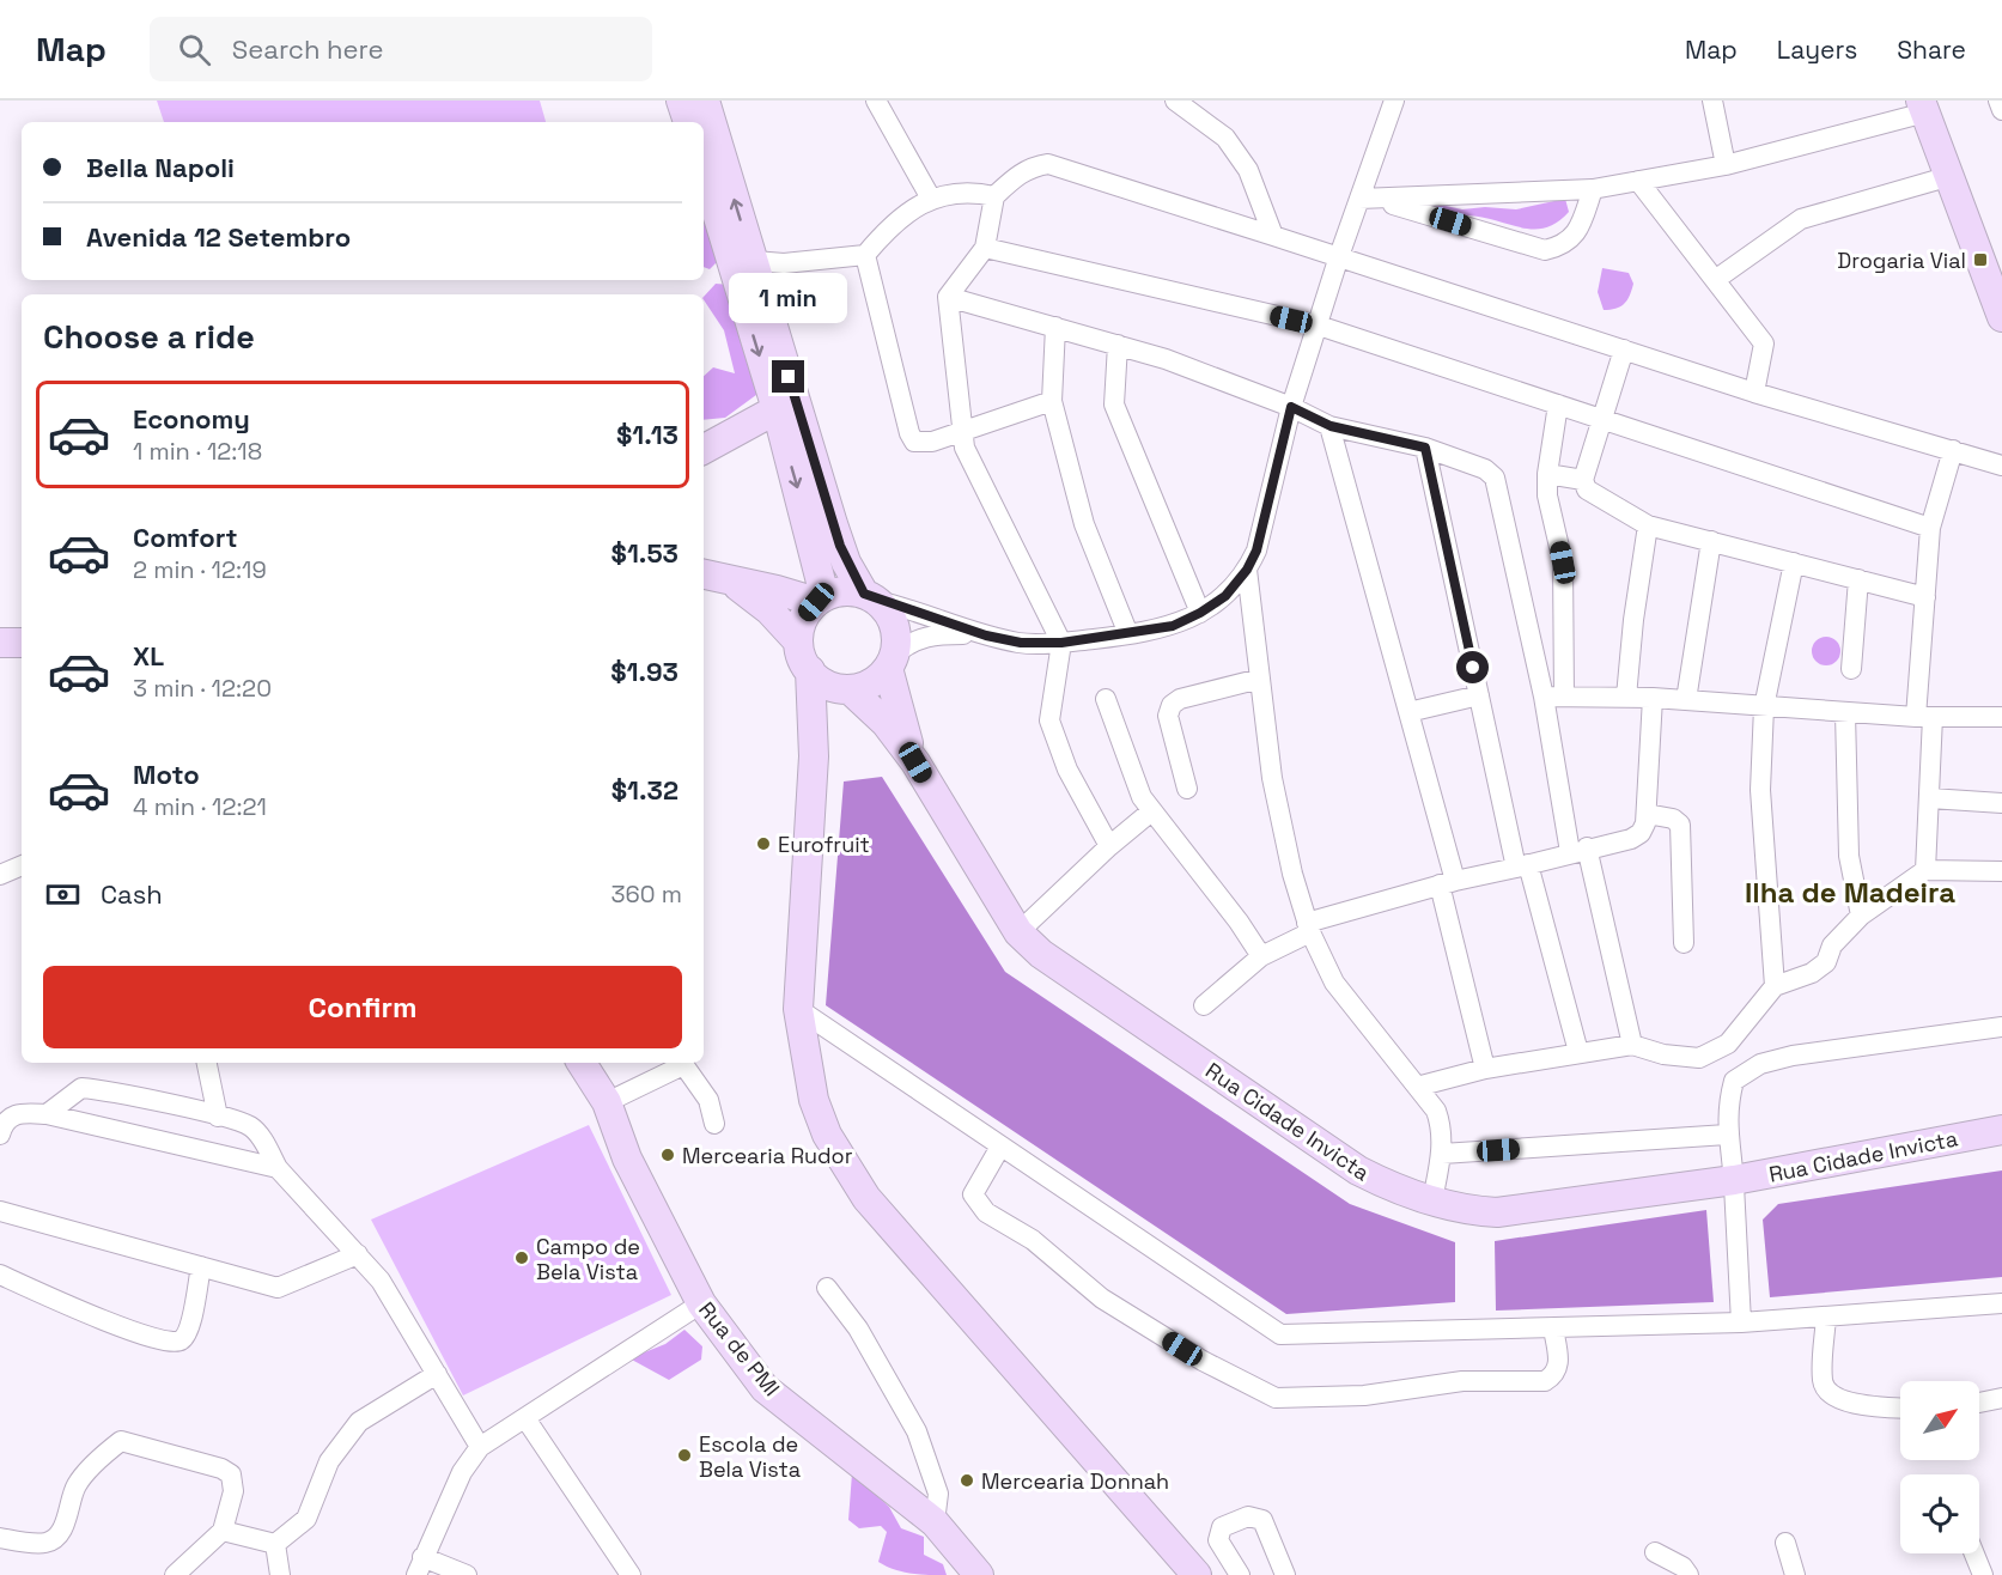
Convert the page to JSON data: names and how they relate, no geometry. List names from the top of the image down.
{
  "streets": {
    "main road": ["Rua Cidade Invicta", "Rua de PMI"]
  },
  "districts": ["Ilha de Madeira"],
  "places": {
    "transit": ["Drogaria Vial"],
    "other": [
      "Eurofruit",
      "Mercearia Rudor",
      "Campo de Bela Vista",
      "Escola de Bela Vista",
      "Mercearia Donnah"
    ]
  },
  "north": "top right",
  "page": {
    "header": "Map",
    "search": "Search here",
    "nav": ["Map", "Layers", "Share"],
    "banner": ["Bella Napoli", "Avenida 12 Setembro"],
    "bubble": "1 min",
    "heading": "Choose a ride",
    "list": [
      {
        "name": "Economy",
        "note": "1 min · 12:18",
        "value": "$1.13"
      },
      {
        "name": "Comfort",
        "note": "2 min · 12:19",
        "value": "$1.53"
      },
      {
        "name": "XL",
        "note": "3 min · 12:20",
        "value": "$1.93"
      },
      {
        "name": "Moto",
        "note": "4 min · 12:21",
        "value": "$1.32"
      }
    ],
    "pay": ["Cash", "360 m"],
    "buttons": "Confirm"
  }
}
